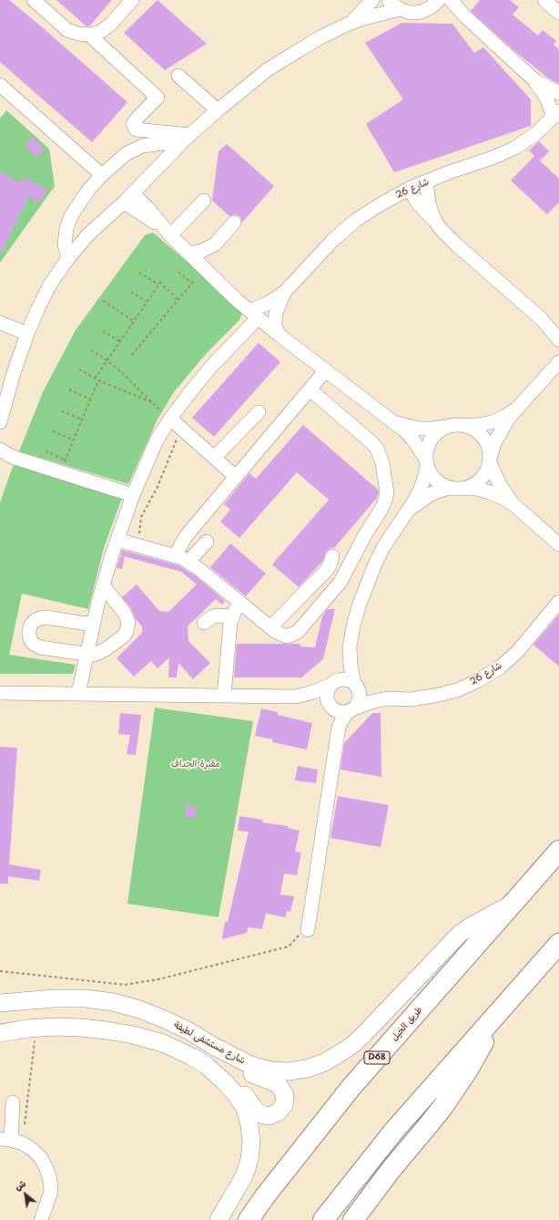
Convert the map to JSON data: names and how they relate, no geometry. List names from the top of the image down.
{
  "streets": {
    "highway": ["طريق الخيل", "D68"],
    "main road": ["شارع مستشفى لطيفة"],
    "street": ["شارع 26"]
  },
  "crossings": [
    ["طريق الخيل", "شارع مستشفى لطيفة"]
  ],
  "parks": ["مقبرة الجداف"],
  "north": "top left"
}
